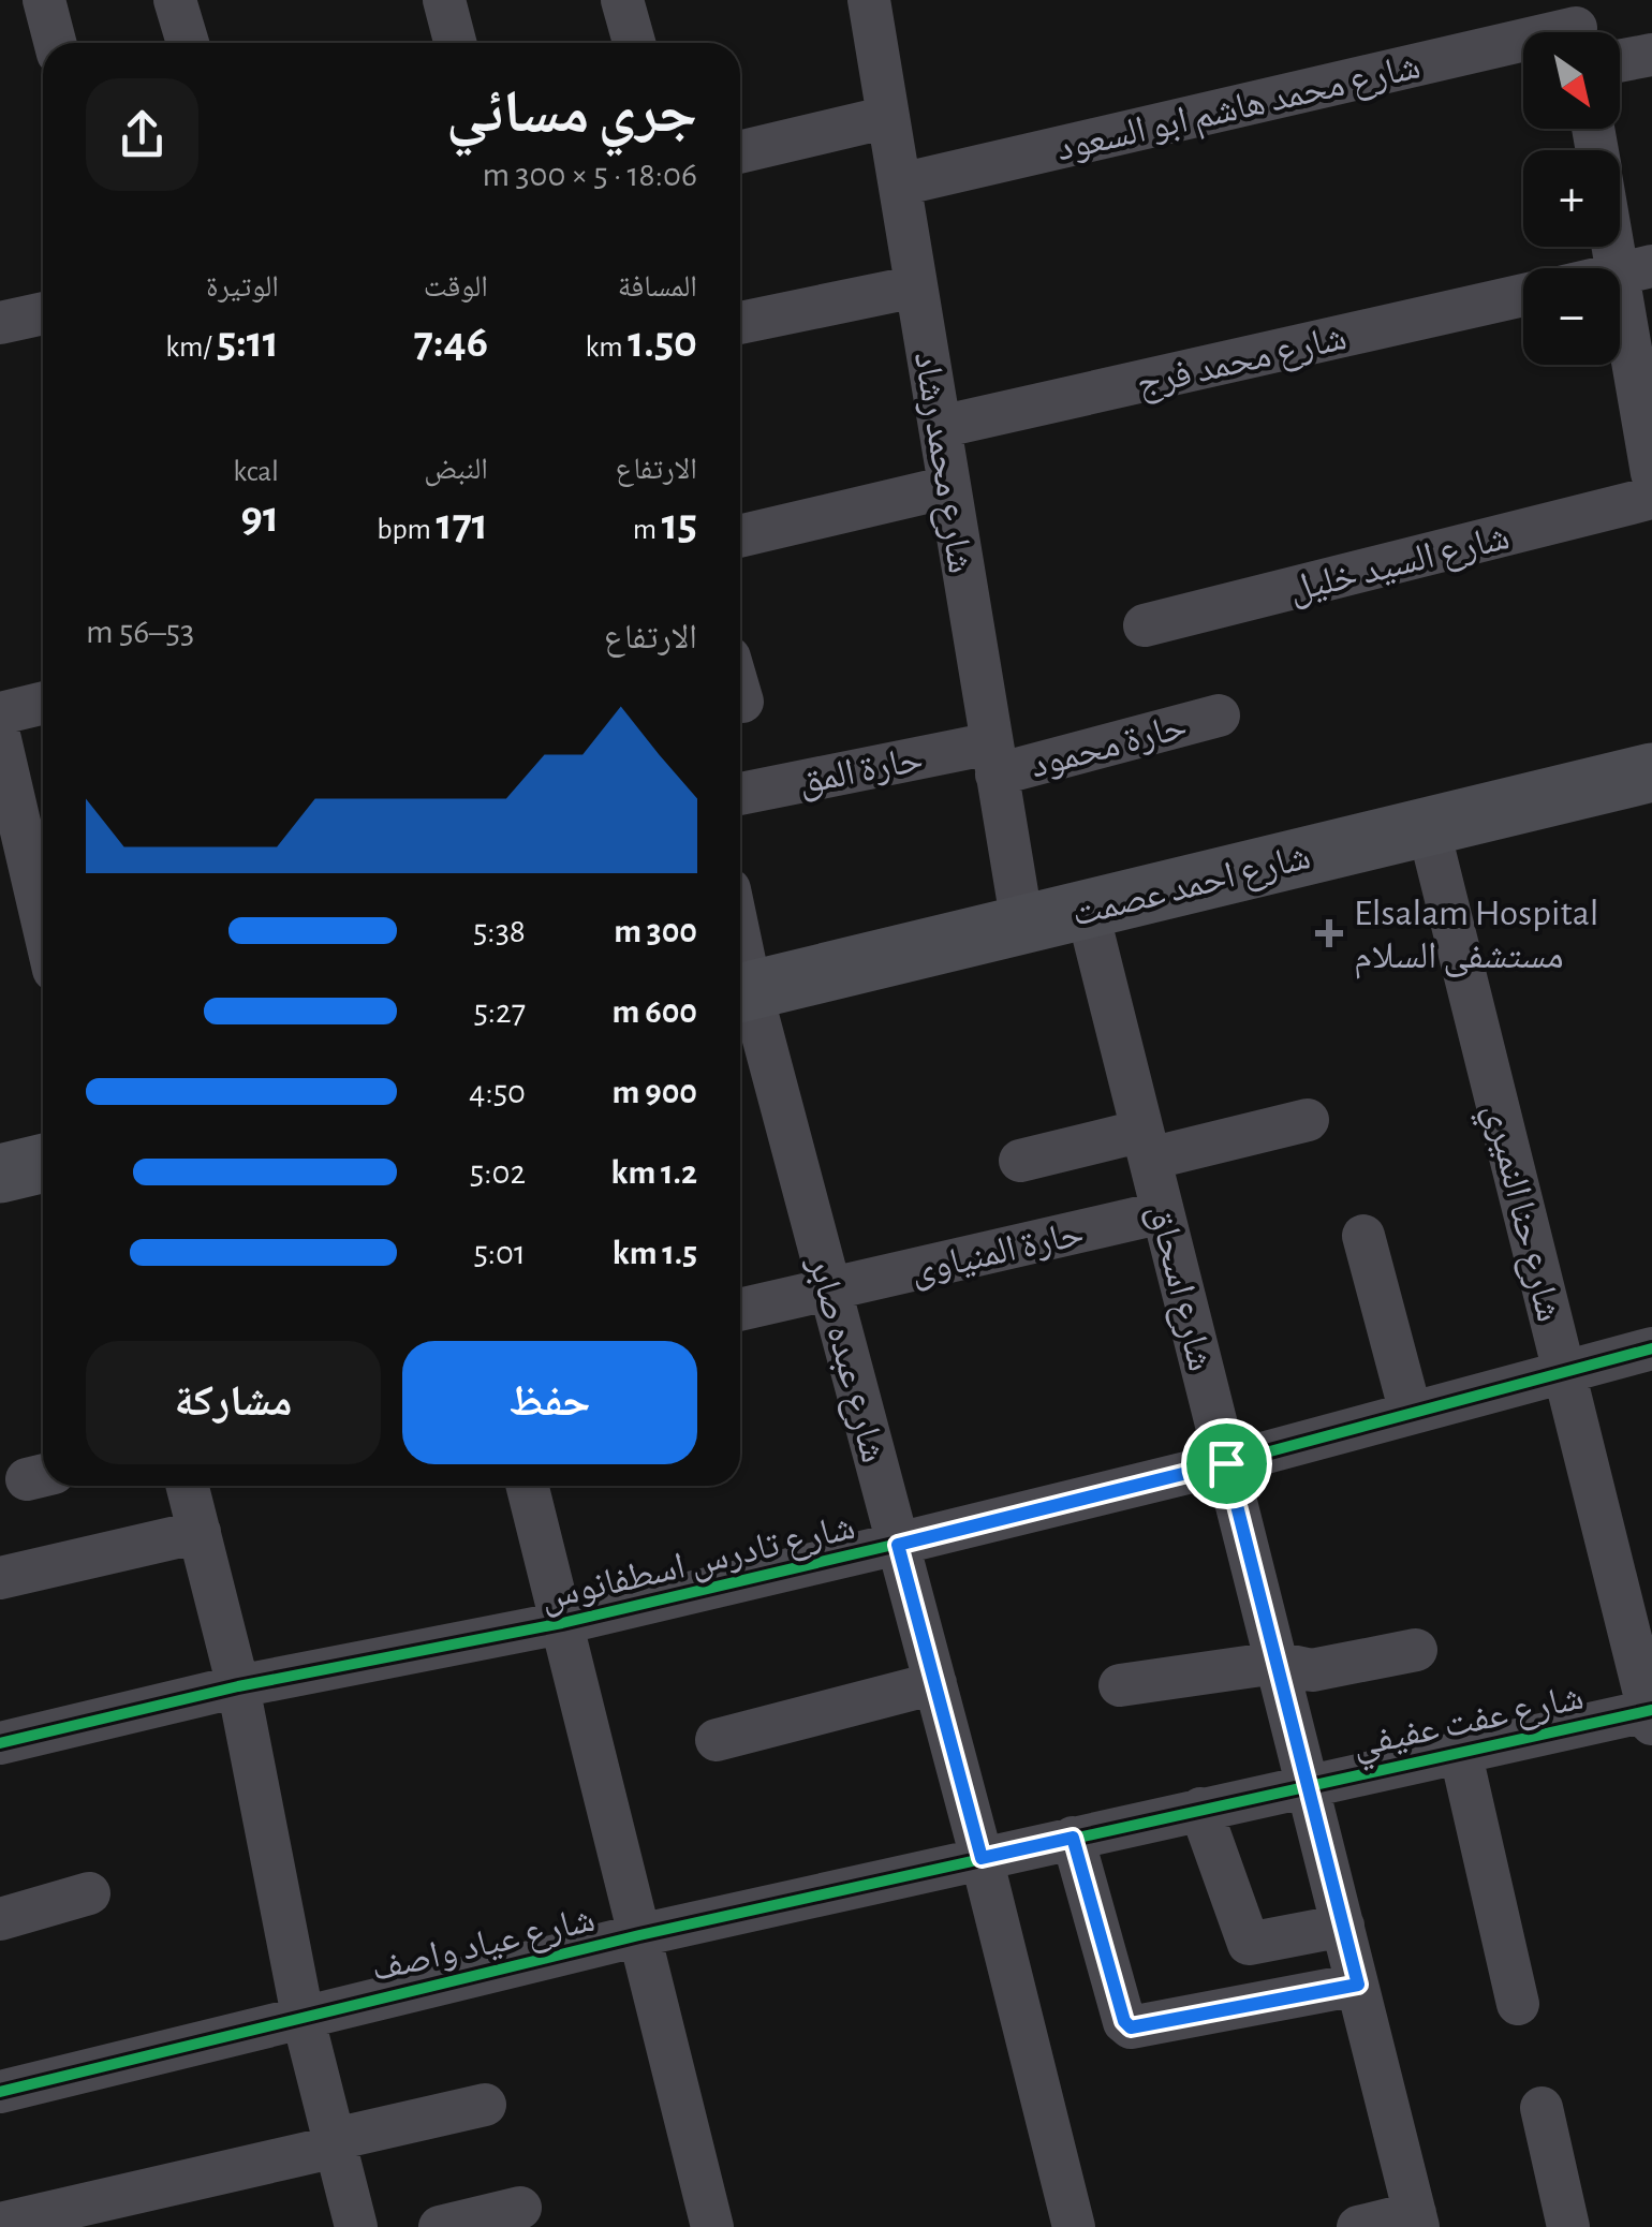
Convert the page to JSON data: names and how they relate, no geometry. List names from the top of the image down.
{
  "streets": {
    "main road": ["شارع احمد عصمت"],
    "street": [
      "شارع محمد هاشم ابو السعود",
      "شارع محمد فرج",
      "شارع محمد رشاد",
      "شارع السيد خليل",
      "حارة محمود",
      "حارة المق",
      "شارع حنا النميري",
      "حارة المنياوى",
      "شارع اسحاق",
      "شارع عبده صابر",
      "شارع تادرس اسطفانوس",
      "شارع عفت عفيفي",
      "شارع عياد واصف"
    ]
  },
  "crossings": [
    ["شارع محمد هاشم ابو السعود", "شارع محمد رشاد"],
    ["شارع محمد فرج", "شارع محمد رشاد"],
    ["شارع محمد رشاد", "حارة محمود"],
    ["شارع محمد رشاد", "حارة المق"],
    ["شارع محمد رشاد", "شارع احمد عصمت"],
    ["حارة محمود", "حارة المق"],
    ["شارع احمد عصمت", "شارع حنا النميري"],
    ["شارع احمد عصمت", "شارع اسحاق"],
    ["شارع احمد عصمت", "شارع عبده صابر"],
    ["شارع حنا النميري", "شارع تادرس اسطفانوس"],
    ["شارع حنا النميري", "شارع عفت عفيفي"],
    ["حارة المنياوى", "شارع اسحاق"],
    ["حارة المنياوى", "شارع عبده صابر"],
    ["شارع اسحاق", "شارع تادرس اسطفانوس"],
    ["شارع اسحاق", "شارع عفت عفيفي"],
    ["شارع عبده صابر", "شارع تادرس اسطفانوس"],
    ["شارع عبده صابر", "شارع عفت عفيفي"],
    ["شارع عبده صابر", "شارع عياد واصف"],
    ["شارع عفت عفيفي", "شارع عياد واصف"]
  ],
  "places": {
    "health": ["Elsalam Hospital مستشفى السلام"]
  },
  "north": "bottom right",
  "page": {
    "map_buttons": ["+", "−"],
    "heading": ["جري مسائي", "18:06 · 5 × 300 m"],
    "stats": [
      ["المسافة", "1.50 km"],
      ["الوقت", "7:46"],
      ["الوتيرة", "5:11 /km"],
      ["الارتفاع", "15 m"],
      ["النبض", "171 bpm"],
      ["kcal", "91"]
    ],
    "chart": ["الارتفاع", "53–56 m"],
    "list": [
      {
        "name": "300 m",
        "note": "5:38"
      },
      {
        "name": "600 m",
        "note": "5:27"
      },
      {
        "name": "900 m",
        "note": "4:50"
      },
      {
        "name": "1.2 km",
        "note": "5:02"
      },
      {
        "name": "1.5 km",
        "note": "5:01"
      }
    ],
    "buttons": ["حفظ", "مشاركة"]
  }
}
